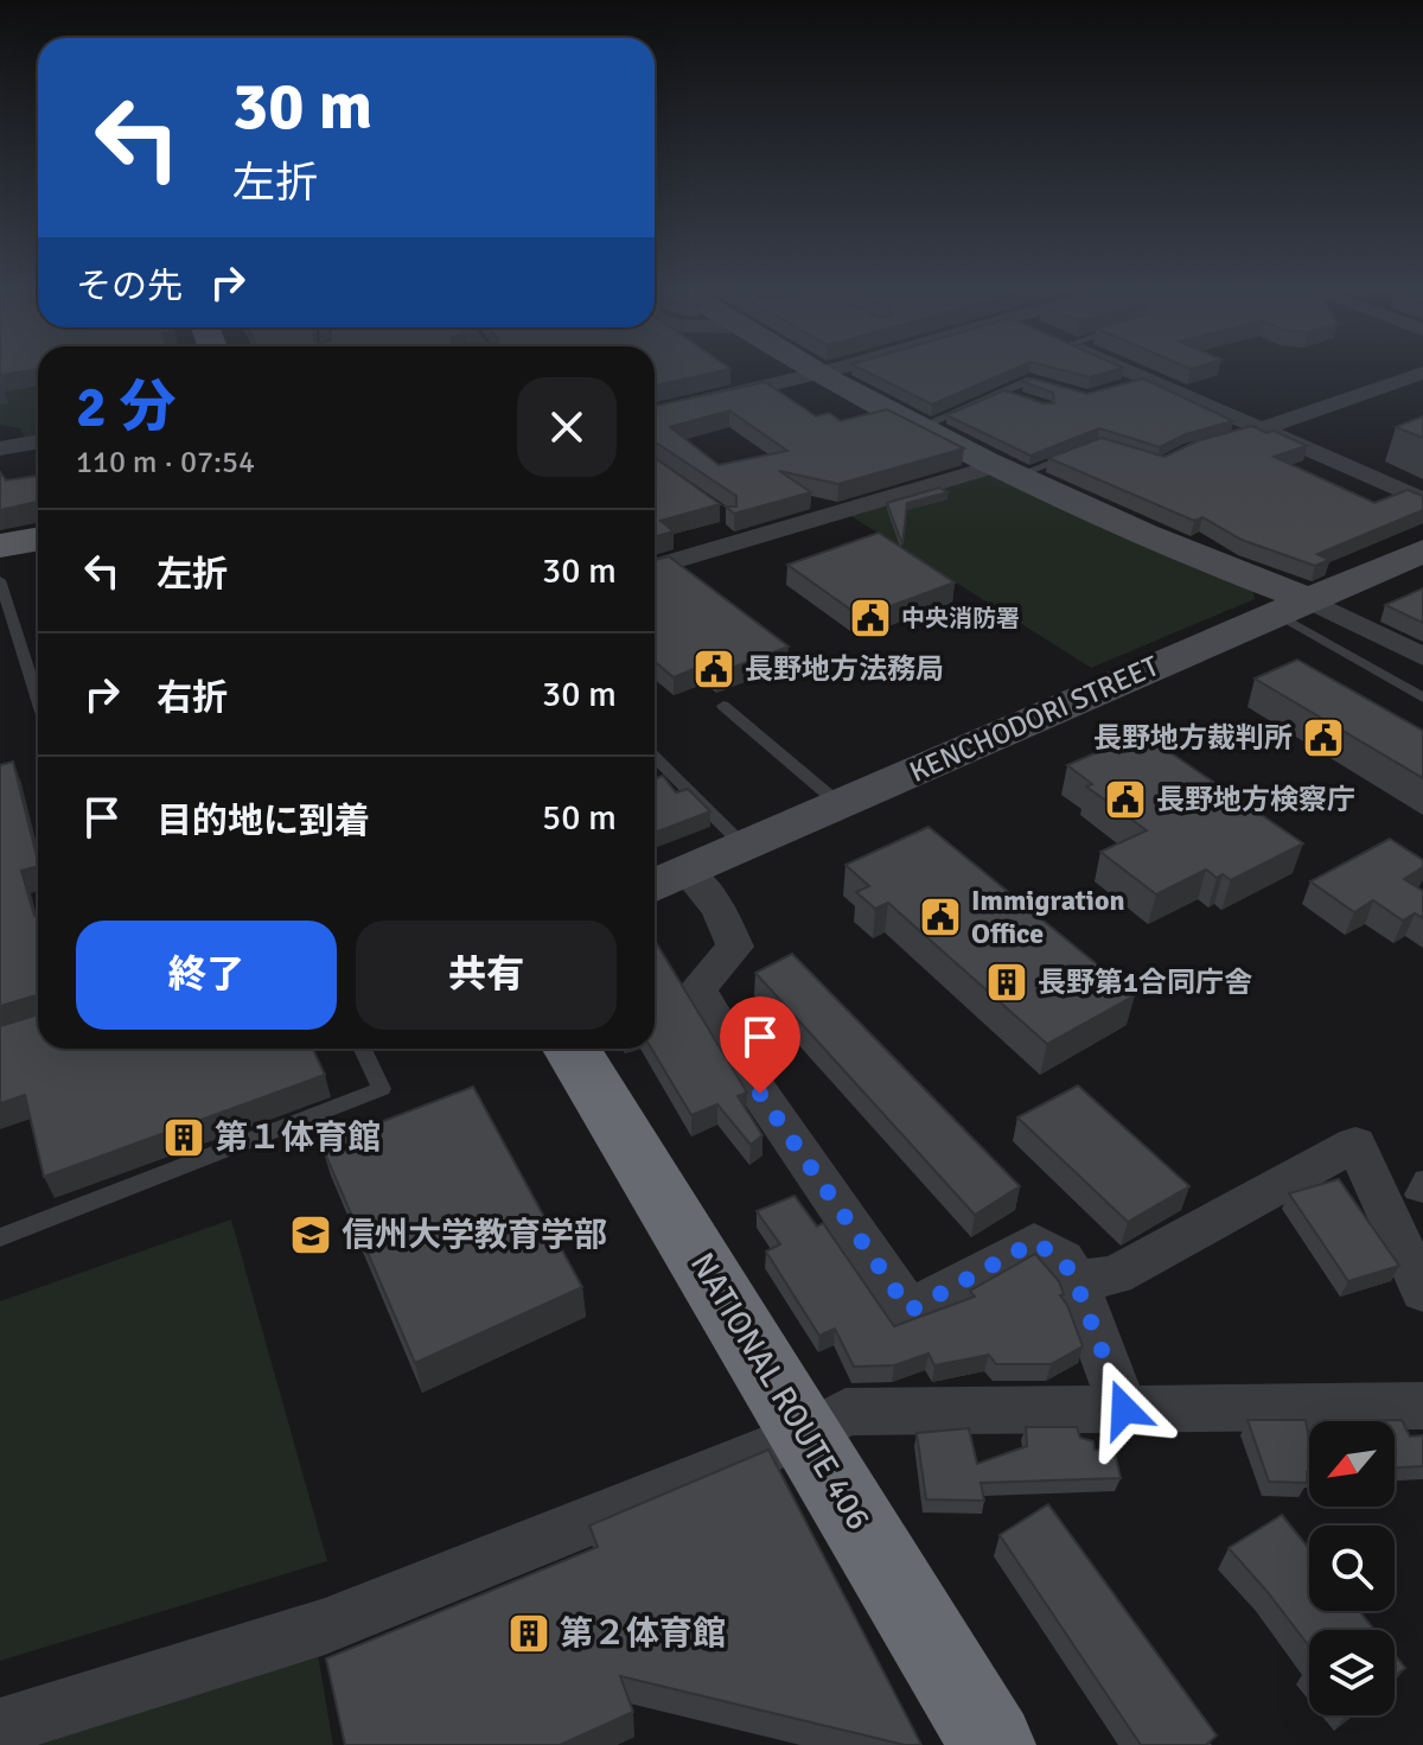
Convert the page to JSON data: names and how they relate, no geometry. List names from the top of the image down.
{
  "streets": {
    "highway": ["NATIONAL ROUTE 406"],
    "street": ["KENCHODORI STREET"]
  },
  "places": {
    "public building": [
      "中央消防署",
      "長野地方法務局",
      "長野地方裁判所",
      "長野地方検察庁",
      "Immigration Office"
    ],
    "building": ["長野第1合同庁舎", "第１体育館", "第２体育館"],
    "school or university": ["信州大学教育学部"]
  },
  "north": "bottom left",
  "page": {
    "turn": ["30 m", "左折"],
    "then": "その先",
    "heading": ["2 分", "110 m · 07:54"],
    "list": [
      {
        "name": "左折",
        "value": "30 m"
      },
      {
        "name": "右折",
        "value": "30 m"
      },
      {
        "name": "目的地に到着",
        "value": "50 m"
      }
    ],
    "buttons": ["終了", "共有"]
  }
}
